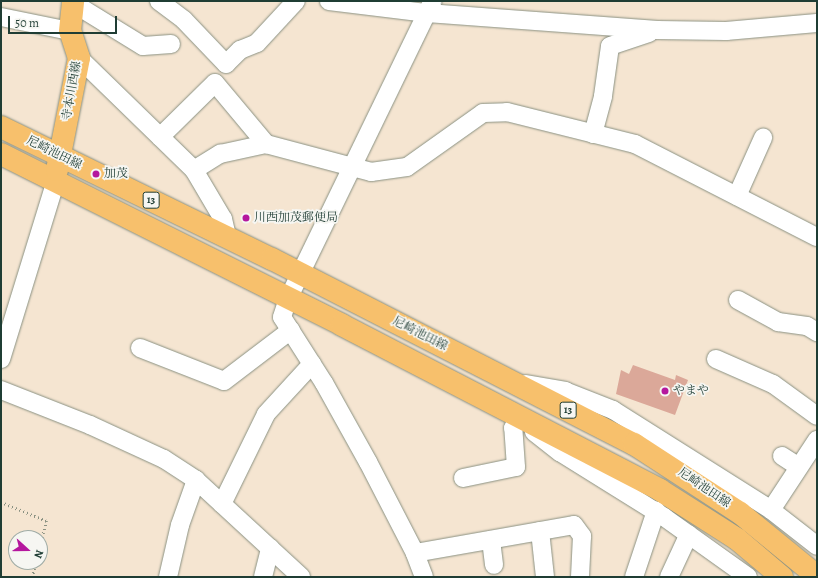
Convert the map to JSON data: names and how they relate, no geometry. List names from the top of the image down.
{
  "streets": {
    "main road": ["寺本川西線", "尼崎池田線", "13"]
  },
  "crossings": [
    ["寺本川西線", "尼崎池田線"]
  ],
  "places": ["加茂", "川西加茂郵便局", "やまや"],
  "scale_bar": "50 m",
  "north": "right"
}
